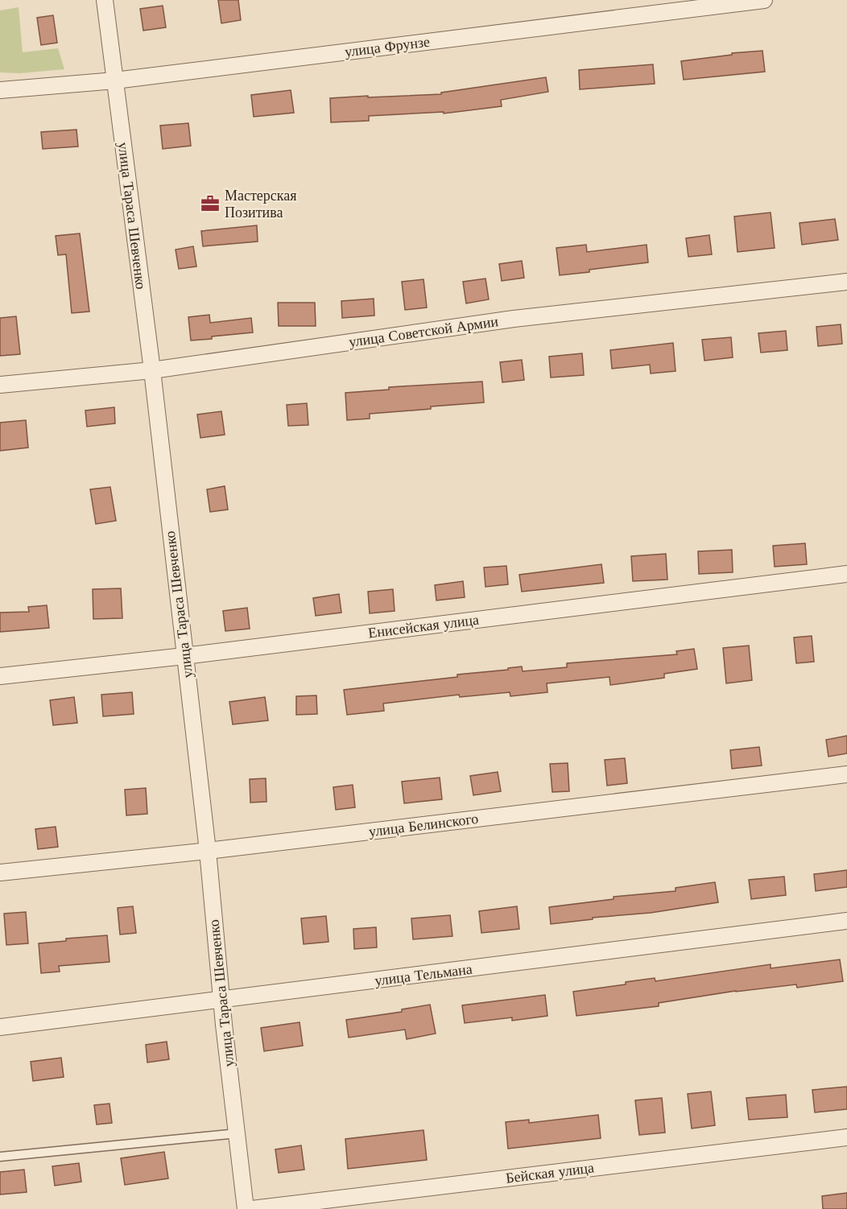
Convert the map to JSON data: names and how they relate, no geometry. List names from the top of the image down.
{
  "streets": {
    "street": [
      "улица Фрунзе",
      "улица Тараса Шевченко",
      "улица Советской Армии",
      "Енисейская улица",
      "улица Белинского",
      "улица Тельмана",
      "Бейская улица"
    ]
  },
  "crossings": [
    ["улица Фрунзе", "улица Тараса Шевченко"],
    ["улица Тараса Шевченко", "улица Советской Армии"],
    ["улица Тараса Шевченко", "Енисейская улица"],
    ["улица Тараса Шевченко", "улица Белинского"],
    ["улица Тараса Шевченко", "улица Тельмана"]
  ],
  "places": {
    "office": ["Мастерская Позитива"]
  }
}
